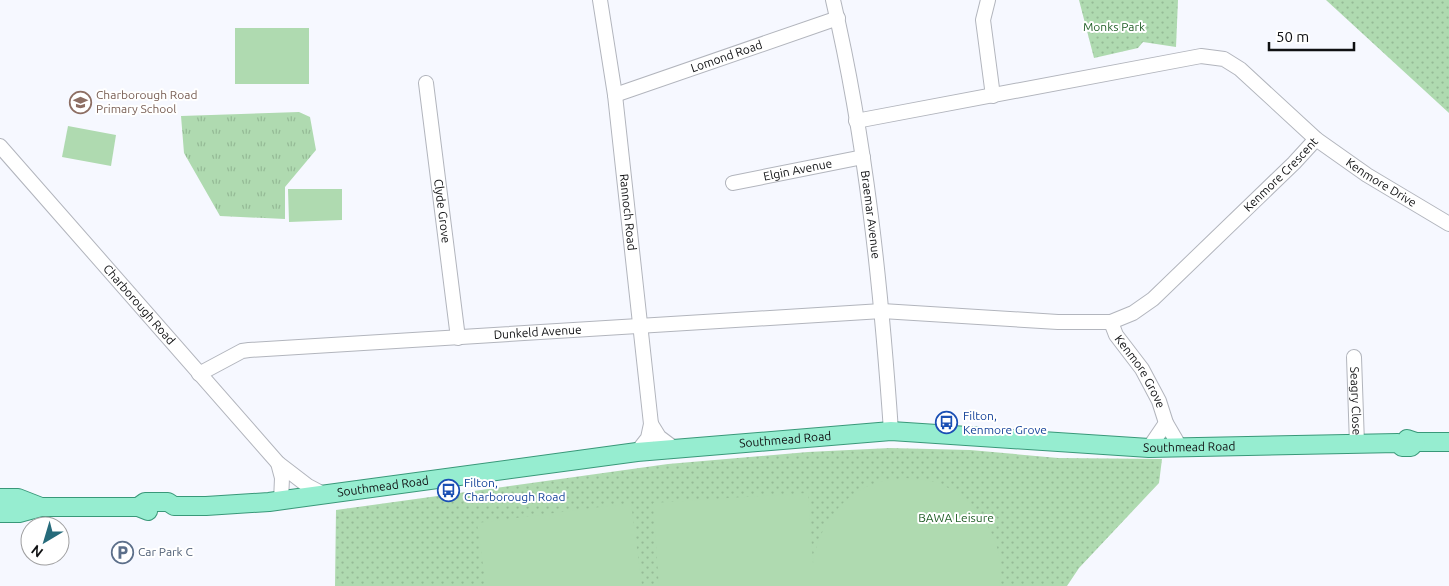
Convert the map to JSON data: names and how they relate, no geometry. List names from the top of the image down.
{
  "streets": {
    "main road": ["Southmead Road"],
    "street": [
      "Lomond Road",
      "Elgin Avenue",
      "Kenmore Crescent",
      "Kenmore Drive",
      "Clyde Grove",
      "Rannoch Road",
      "Braemar Avenue",
      "Charborough Road",
      "Dunkeld Avenue",
      "Kenmore Grove",
      "Seagry Close"
    ]
  },
  "crossings": [
    ["Lomond Road", "Rannoch Road"],
    ["Lomond Road", "Braemar Avenue"],
    ["Elgin Avenue", "Braemar Avenue"],
    ["Kenmore Crescent", "Kenmore Drive"],
    ["Kenmore Crescent", "Braemar Avenue"],
    ["Kenmore Crescent", "Dunkeld Avenue"],
    ["Kenmore Crescent", "Kenmore Grove"],
    ["Clyde Grove", "Dunkeld Avenue"],
    ["Rannoch Road", "Dunkeld Avenue"],
    ["Rannoch Road", "Southmead Road"],
    ["Braemar Avenue", "Dunkeld Avenue"],
    ["Braemar Avenue", "Southmead Road"],
    ["Charborough Road", "Dunkeld Avenue"],
    ["Charborough Road", "Southmead Road"],
    ["Kenmore Grove", "Southmead Road"],
    ["Seagry Close", "Southmead Road"]
  ],
  "parks": ["Monks Park", "BAWA Leisure"],
  "places": {
    "school or university": ["Charborough Road Primary School"],
    "bus stop": ["Filton, Kenmore Grove", "Filton, Charborough Road"],
    "parking": ["Car Park C"]
  },
  "scale_bar": "50 m",
  "north": "bottom left"
}
